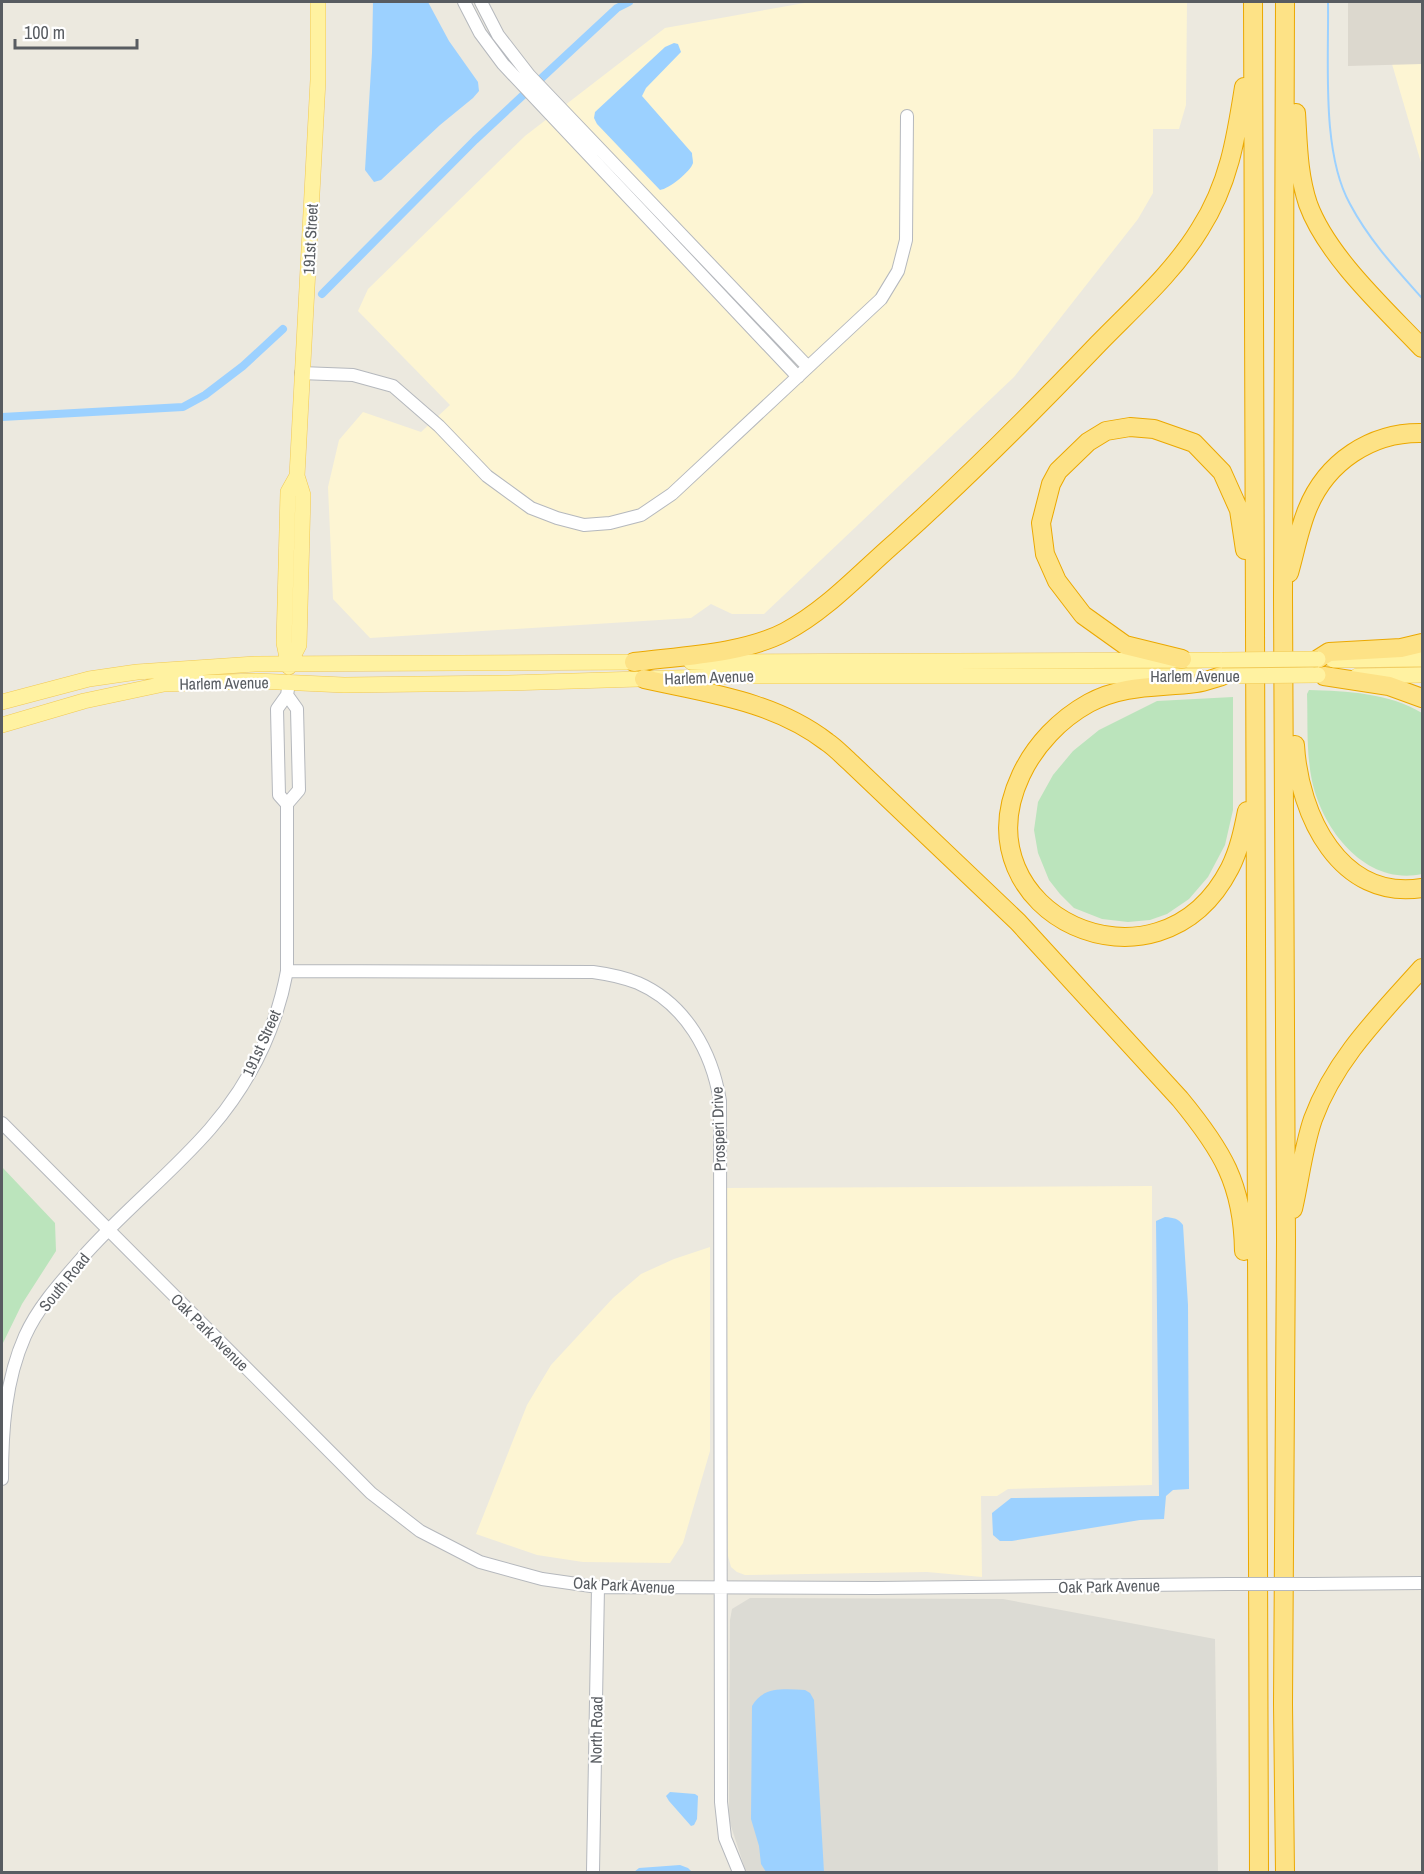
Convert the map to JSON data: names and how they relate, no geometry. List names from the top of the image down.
{
  "streets": {
    "main road": ["191st Street", "Harlem Avenue"],
    "street": [
      "Prosperi Drive",
      "South Road",
      "Oak Park Avenue",
      "North Road"
    ]
  },
  "crossings": [
    ["191st Street", "Harlem Avenue"],
    ["191st Street", "Prosperi Drive"],
    ["191st Street", "South Road"],
    ["191st Street", "Oak Park Avenue"],
    ["Prosperi Drive", "Oak Park Avenue"],
    ["South Road", "Oak Park Avenue"],
    ["Oak Park Avenue", "North Road"]
  ],
  "scale_bar": "100 m"
}
